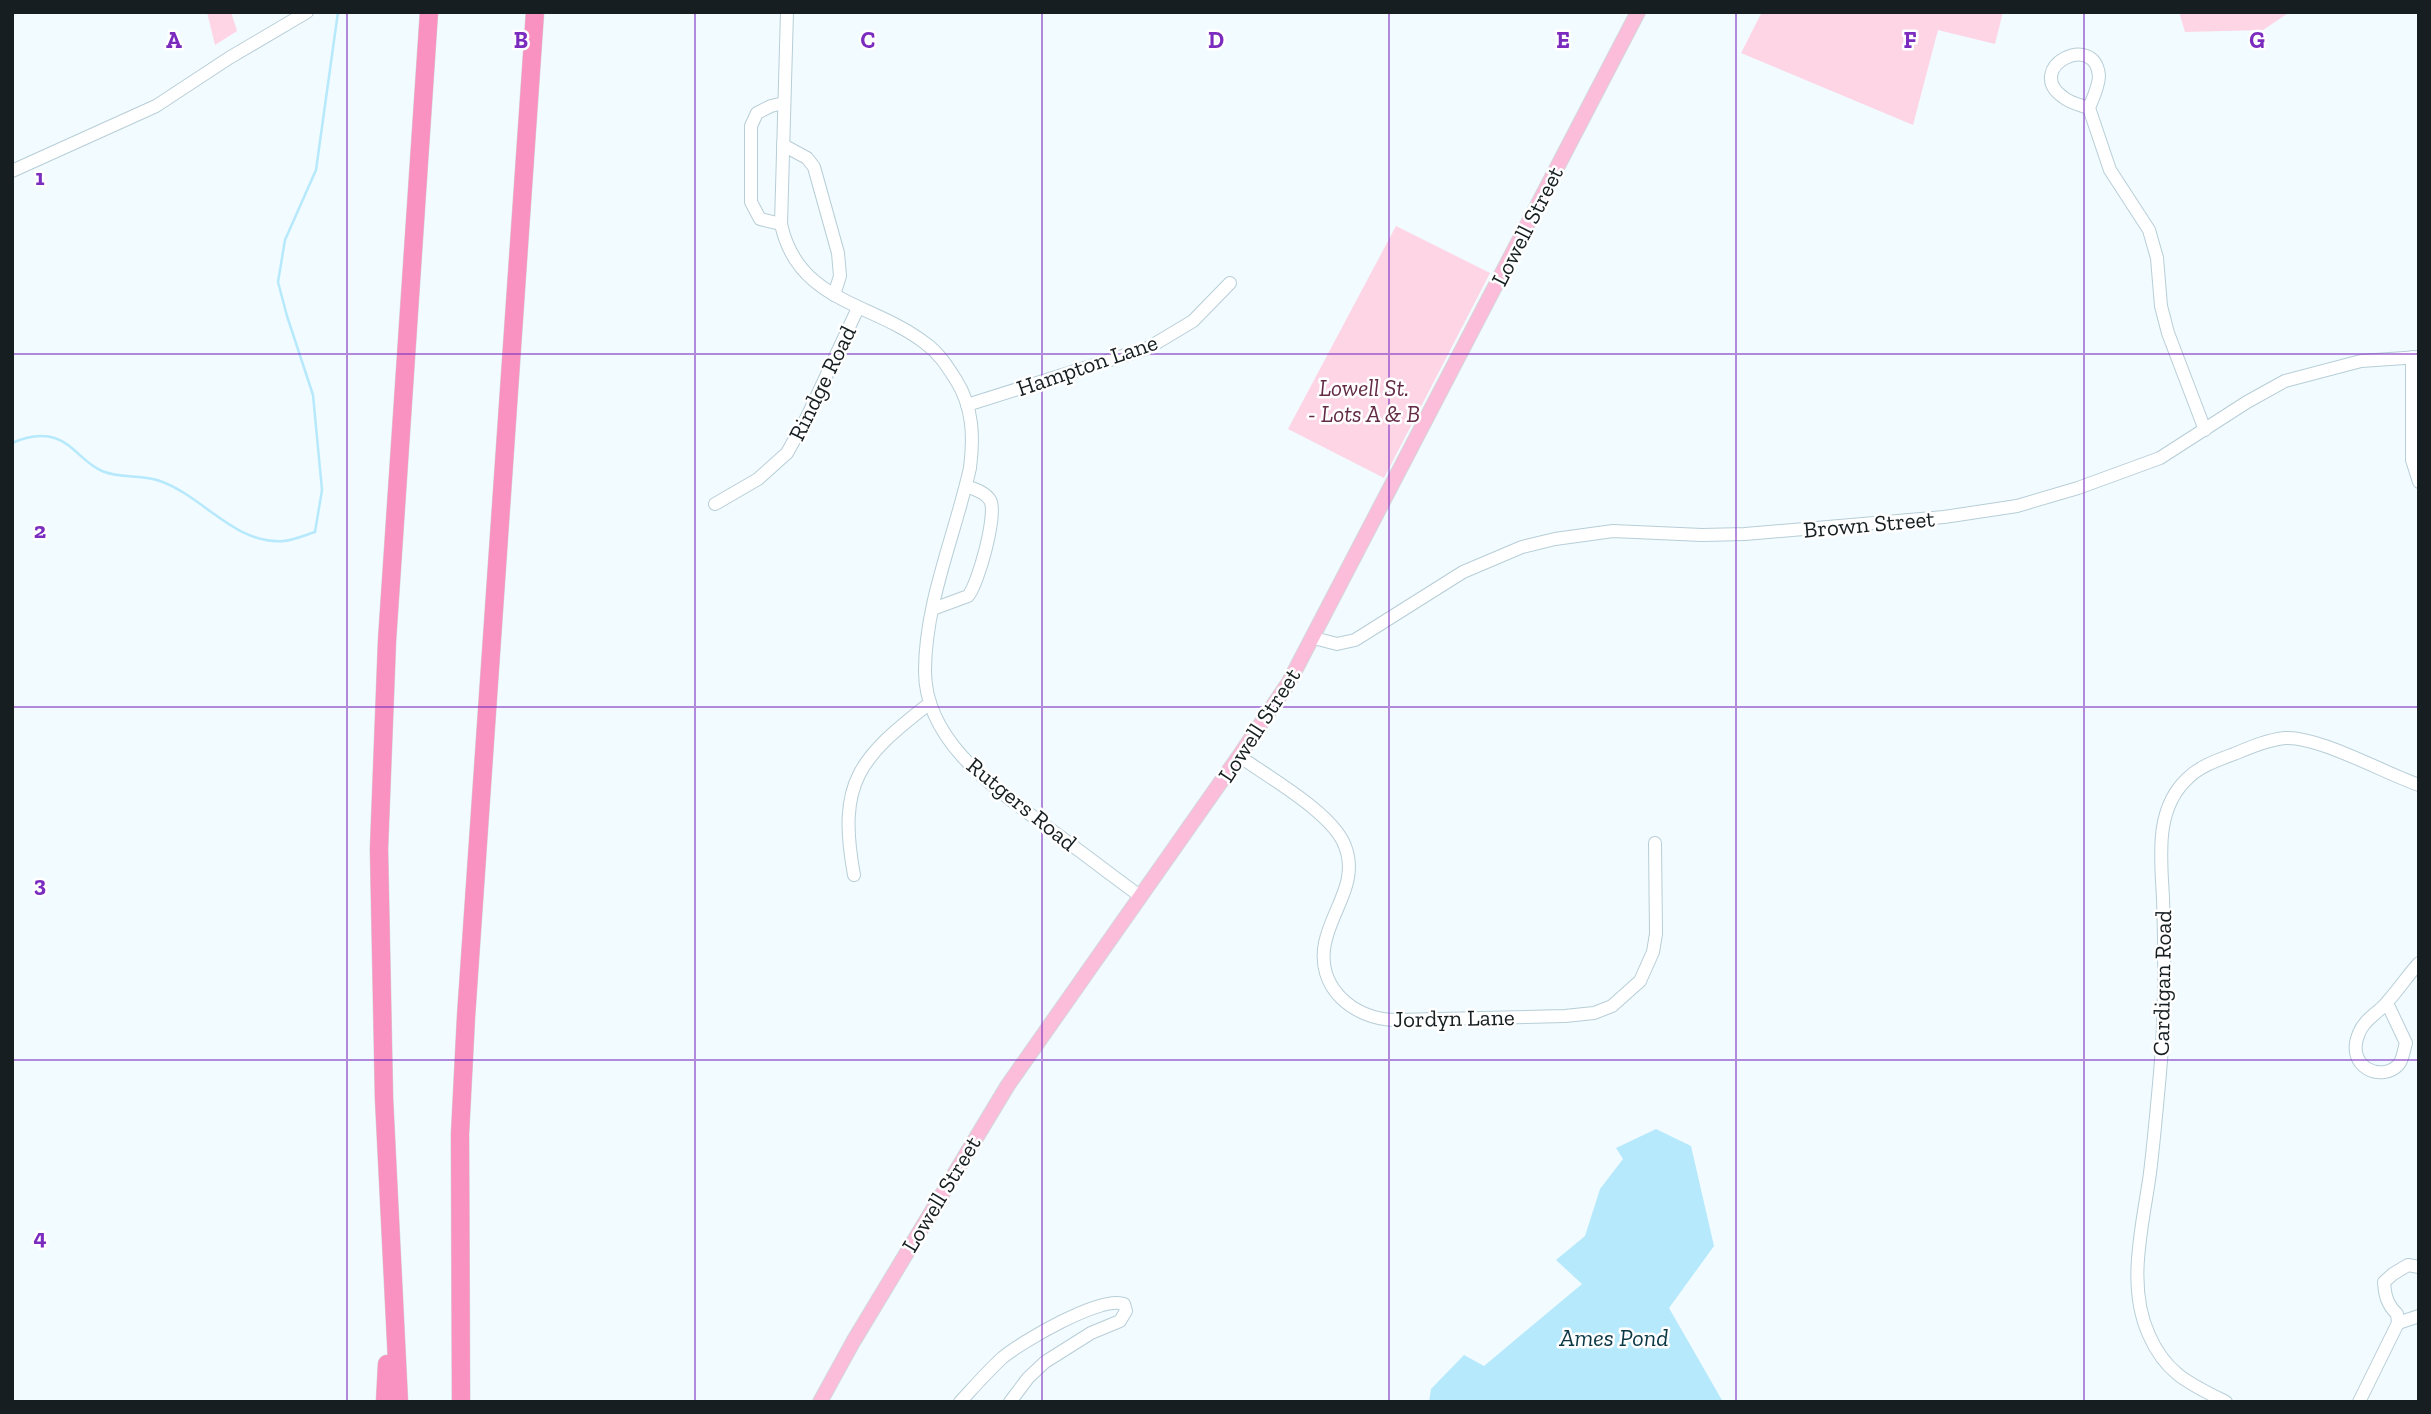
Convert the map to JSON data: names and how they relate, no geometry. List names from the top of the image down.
{
  "streets": {
    "main road": ["Lowell Street"],
    "street": [
      "Hampton Lane",
      "Rindge Road",
      "Brown Street",
      "Rutgers Road",
      "Cardigan Road",
      "Jordyn Lane"
    ]
  },
  "crossings": [
    ["Lowell Street", "Brown Street"],
    ["Lowell Street", "Rutgers Road"],
    ["Lowell Street", "Jordyn Lane"],
    ["Hampton Lane", "Rutgers Road"],
    ["Rindge Road", "Rutgers Road"]
  ],
  "water": ["Ames Pond"],
  "parks": ["Lowell St. - Lots A & B"],
  "grid": {
    "columns": [
      "A",
      "B",
      "C",
      "D",
      "E",
      "F",
      "G"
    ],
    "rows": [
      "1",
      "2",
      "3",
      "4"
    ]
  }
}
